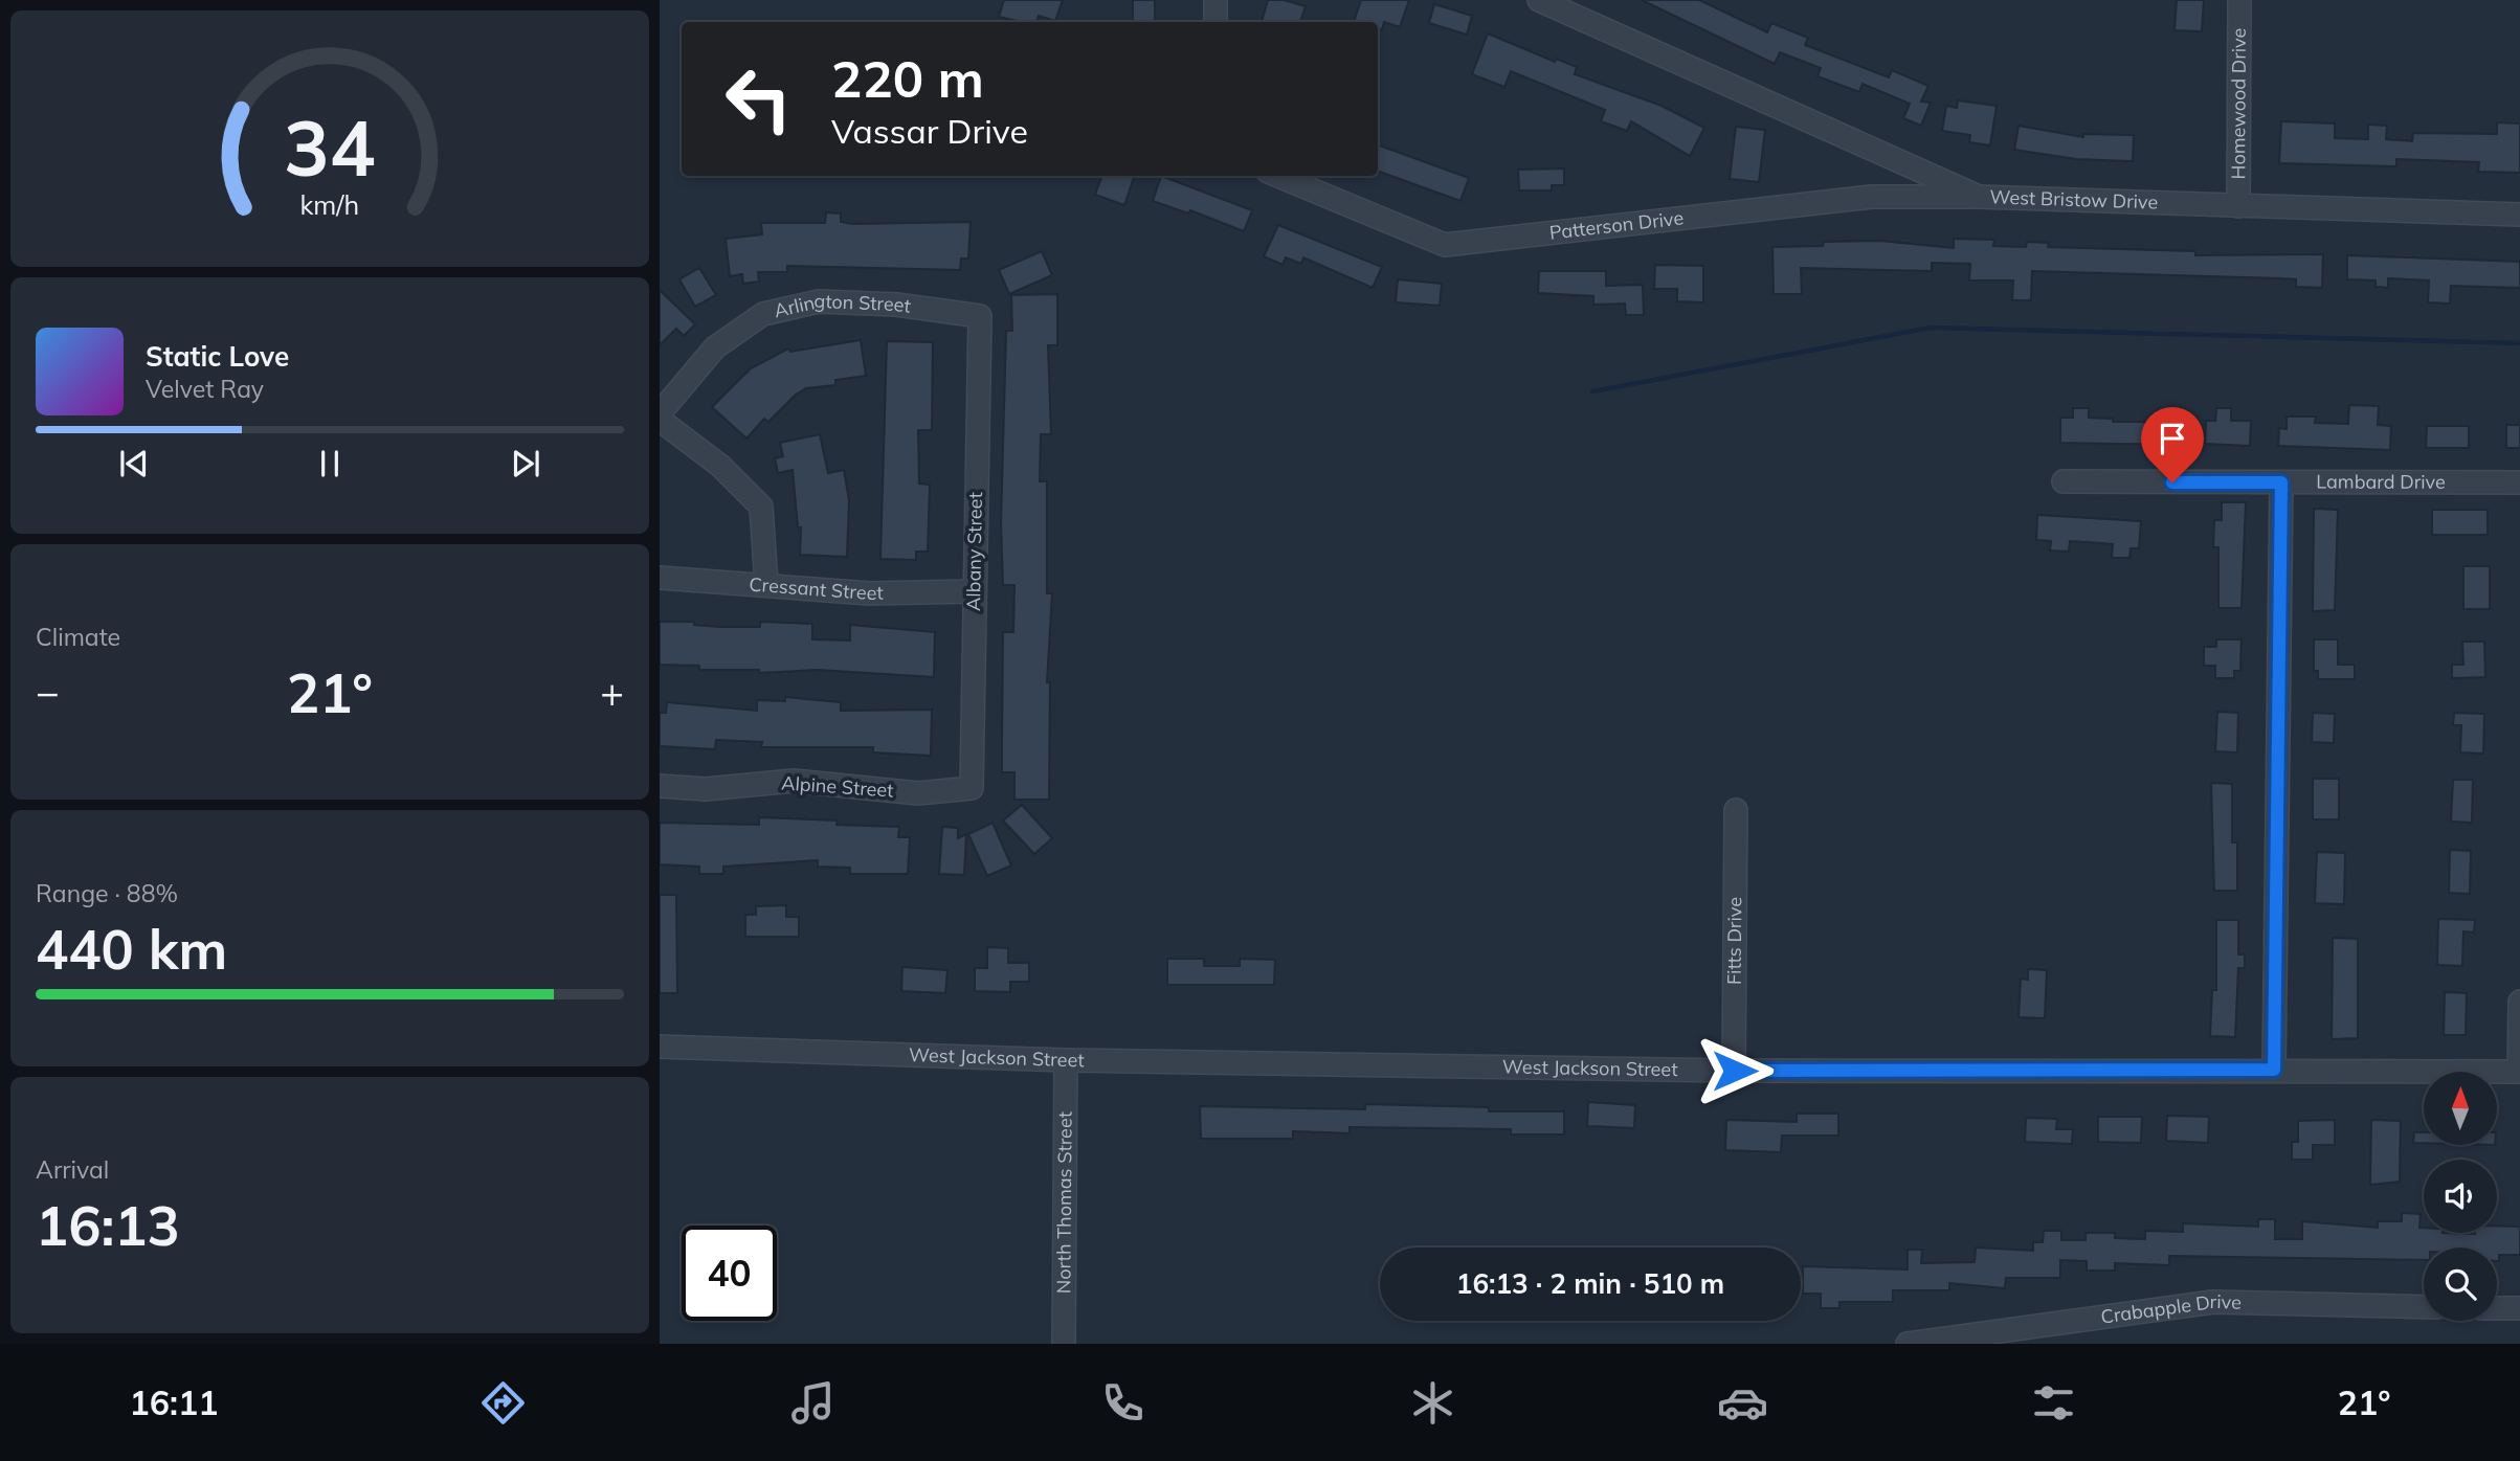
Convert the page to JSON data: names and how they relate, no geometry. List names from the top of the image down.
{
  "streets": {
    "street": [
      "Homewood Drive",
      "West Bristow Drive",
      "Patterson Drive",
      "Arlington Street",
      "Lambard Drive",
      "Albany Street",
      "Cressant Street",
      "Alpine Street",
      "Fitts Drive",
      "West Jackson Street",
      "North Thomas Street",
      "Crabapple Drive"
    ]
  },
  "crossings": [
    ["Homewood Drive", "West Bristow Drive"],
    ["West Bristow Drive", "Patterson Drive"],
    ["Arlington Street", "Albany Street"],
    ["Albany Street", "Cressant Street"],
    ["Albany Street", "Alpine Street"],
    ["Fitts Drive", "West Jackson Street"],
    ["West Jackson Street", "North Thomas Street"]
  ],
  "north": "top",
  "page": {
    "turn": ["220 m", "Vassar Drive"],
    "song": ["Static Love", "Velvet Ray"],
    "tile": [
      "Climate",
      ["Range · 88%", "440 km"],
      ["Arrival", "16:13"]
    ],
    "heat": ["−", "21°", "+"],
    "limit": "40",
    "trip": "16:13 · 2 min · 510 m",
    "tabs": ["16:11", "21°"],
    "gauge": ["34", "km/h"]
  }
}
